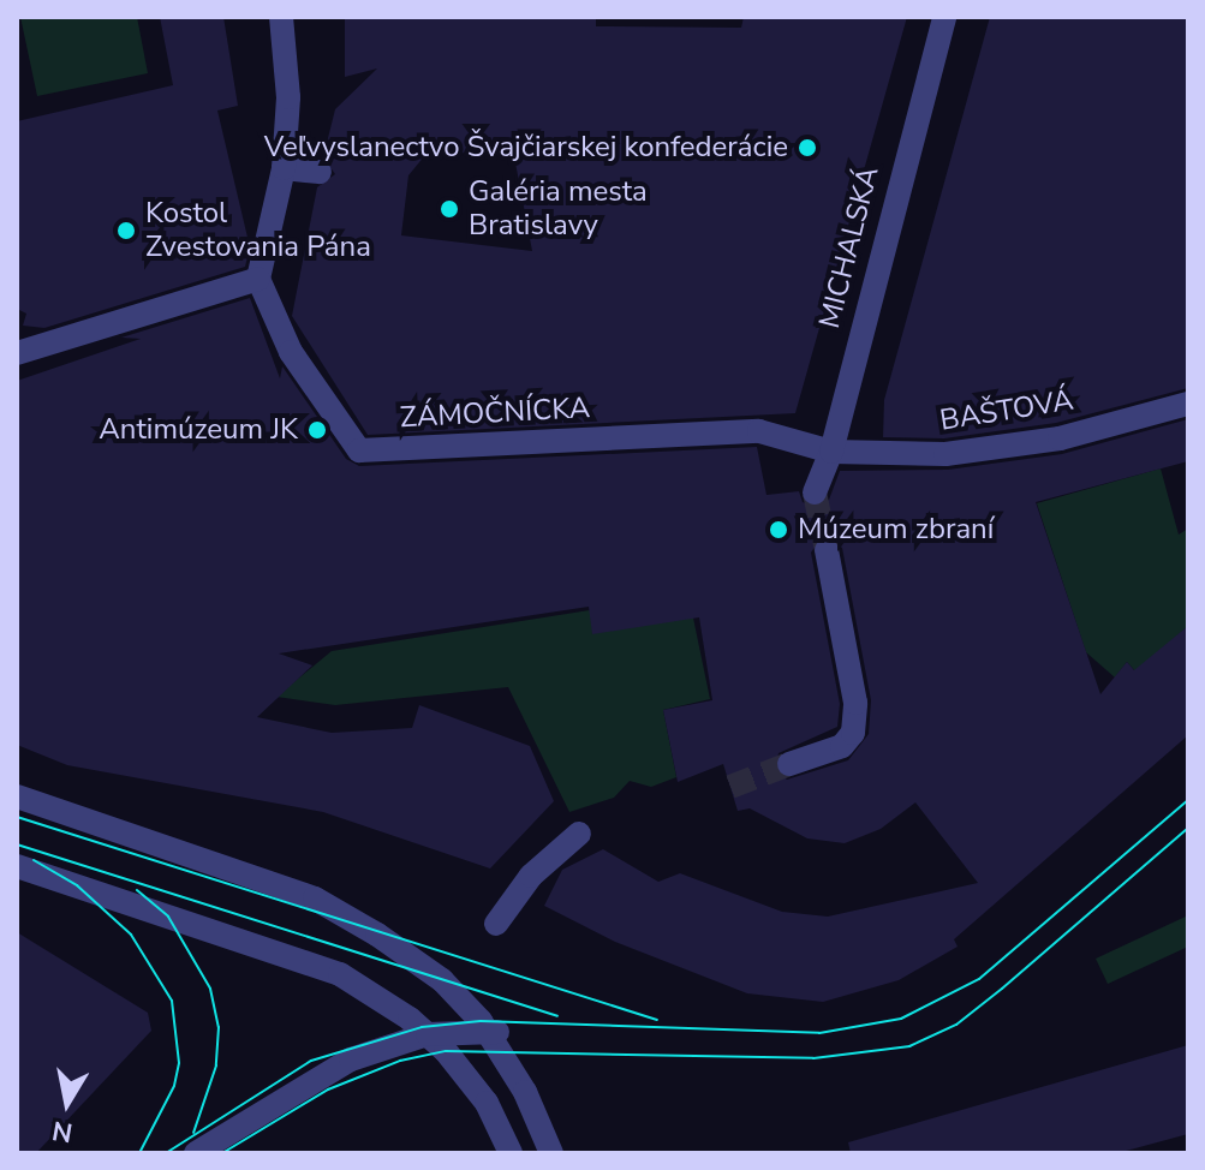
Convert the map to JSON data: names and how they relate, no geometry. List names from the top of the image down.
{
  "streets": {
    "street": ["MICHALSKÁ", "BAŠTOVÁ", "ZÁMOČNÍCKA"]
  },
  "crossings": [
    ["MICHALSKÁ", "BAŠTOVÁ"],
    ["MICHALSKÁ", "ZÁMOČNÍCKA"],
    ["BAŠTOVÁ", "ZÁMOČNÍCKA"]
  ],
  "places": [
    "Veľvyslanectvo Švajčiarskej konfederácie",
    "Galéria mesta Bratislavy",
    "Kostol Zvestovania Pána",
    "Antimúzeum JK",
    "Múzeum zbraní"
  ],
  "north": "bottom"
}
